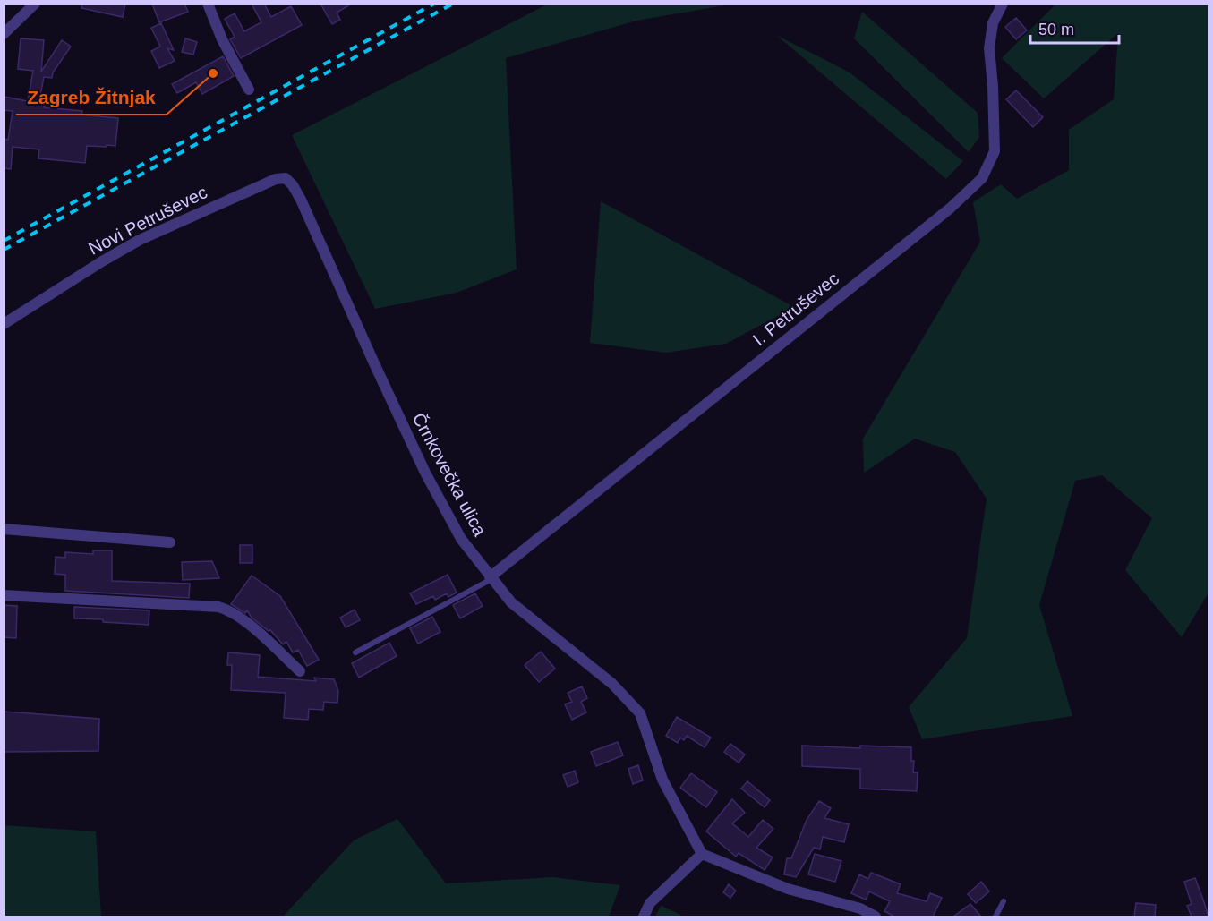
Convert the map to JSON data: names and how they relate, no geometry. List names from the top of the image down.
{
  "streets": {
    "street": ["Novi Petruševec", "I. Petruševec", "Črnkovečka ulica"]
  },
  "crossings": [
    ["Novi Petruševec", "Črnkovečka ulica"],
    ["I. Petruševec", "Črnkovečka ulica"]
  ],
  "places": ["Zagreb Žitnjak"],
  "scale_bar": "50 m"
}
